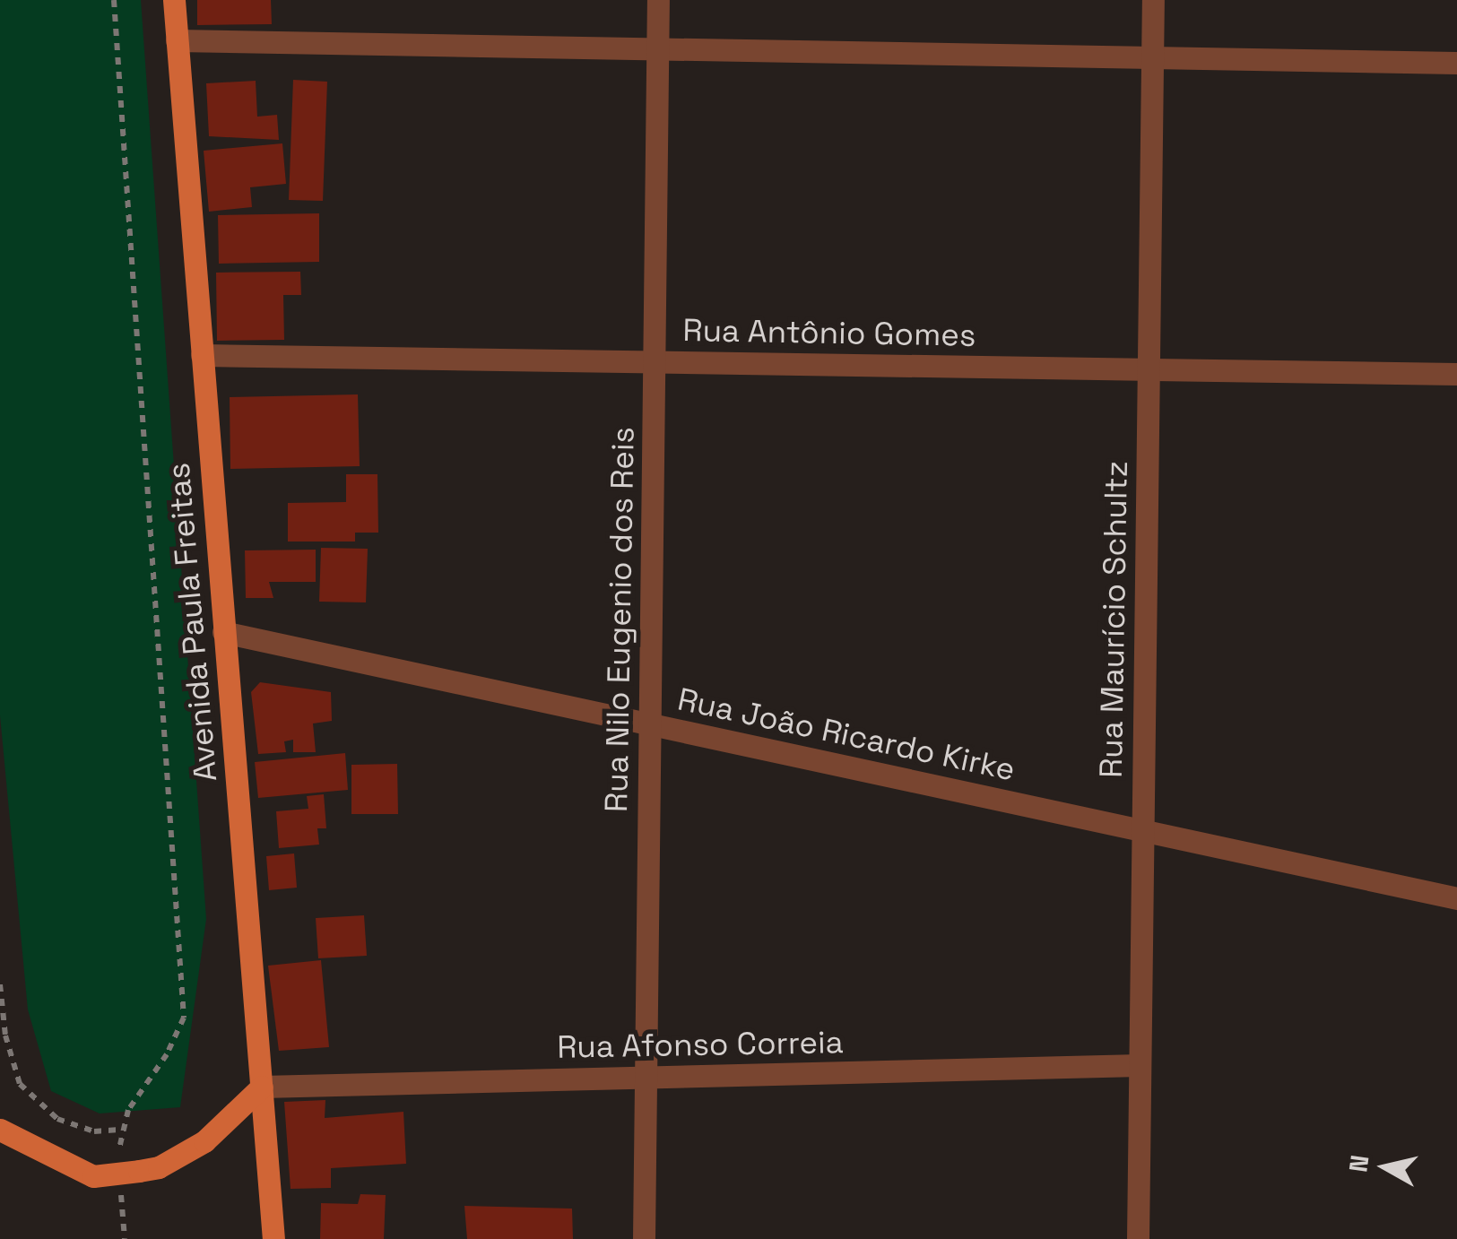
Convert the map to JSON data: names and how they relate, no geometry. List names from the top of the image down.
{
  "streets": {
    "main road": ["Avenida Paula Freitas"],
    "street": [
      "Rua Antônio Gomes",
      "Rua Nilo Eugenio dos Reis",
      "Rua Maurício Schultz",
      "Rua João Ricardo Kirke",
      "Rua Afonso Correia"
    ]
  },
  "crossings": [
    ["Rua Antônio Gomes", "Rua Nilo Eugenio dos Reis"],
    ["Rua Antônio Gomes", "Rua Maurício Schultz"],
    ["Rua Antônio Gomes", "Avenida Paula Freitas"],
    ["Rua Nilo Eugenio dos Reis", "Rua João Ricardo Kirke"],
    ["Rua Nilo Eugenio dos Reis", "Rua Afonso Correia"],
    ["Rua Maurício Schultz", "Rua João Ricardo Kirke"],
    ["Rua Maurício Schultz", "Rua Afonso Correia"],
    ["Avenida Paula Freitas", "Rua João Ricardo Kirke"],
    ["Avenida Paula Freitas", "Rua Afonso Correia"]
  ],
  "north": "left"
}
